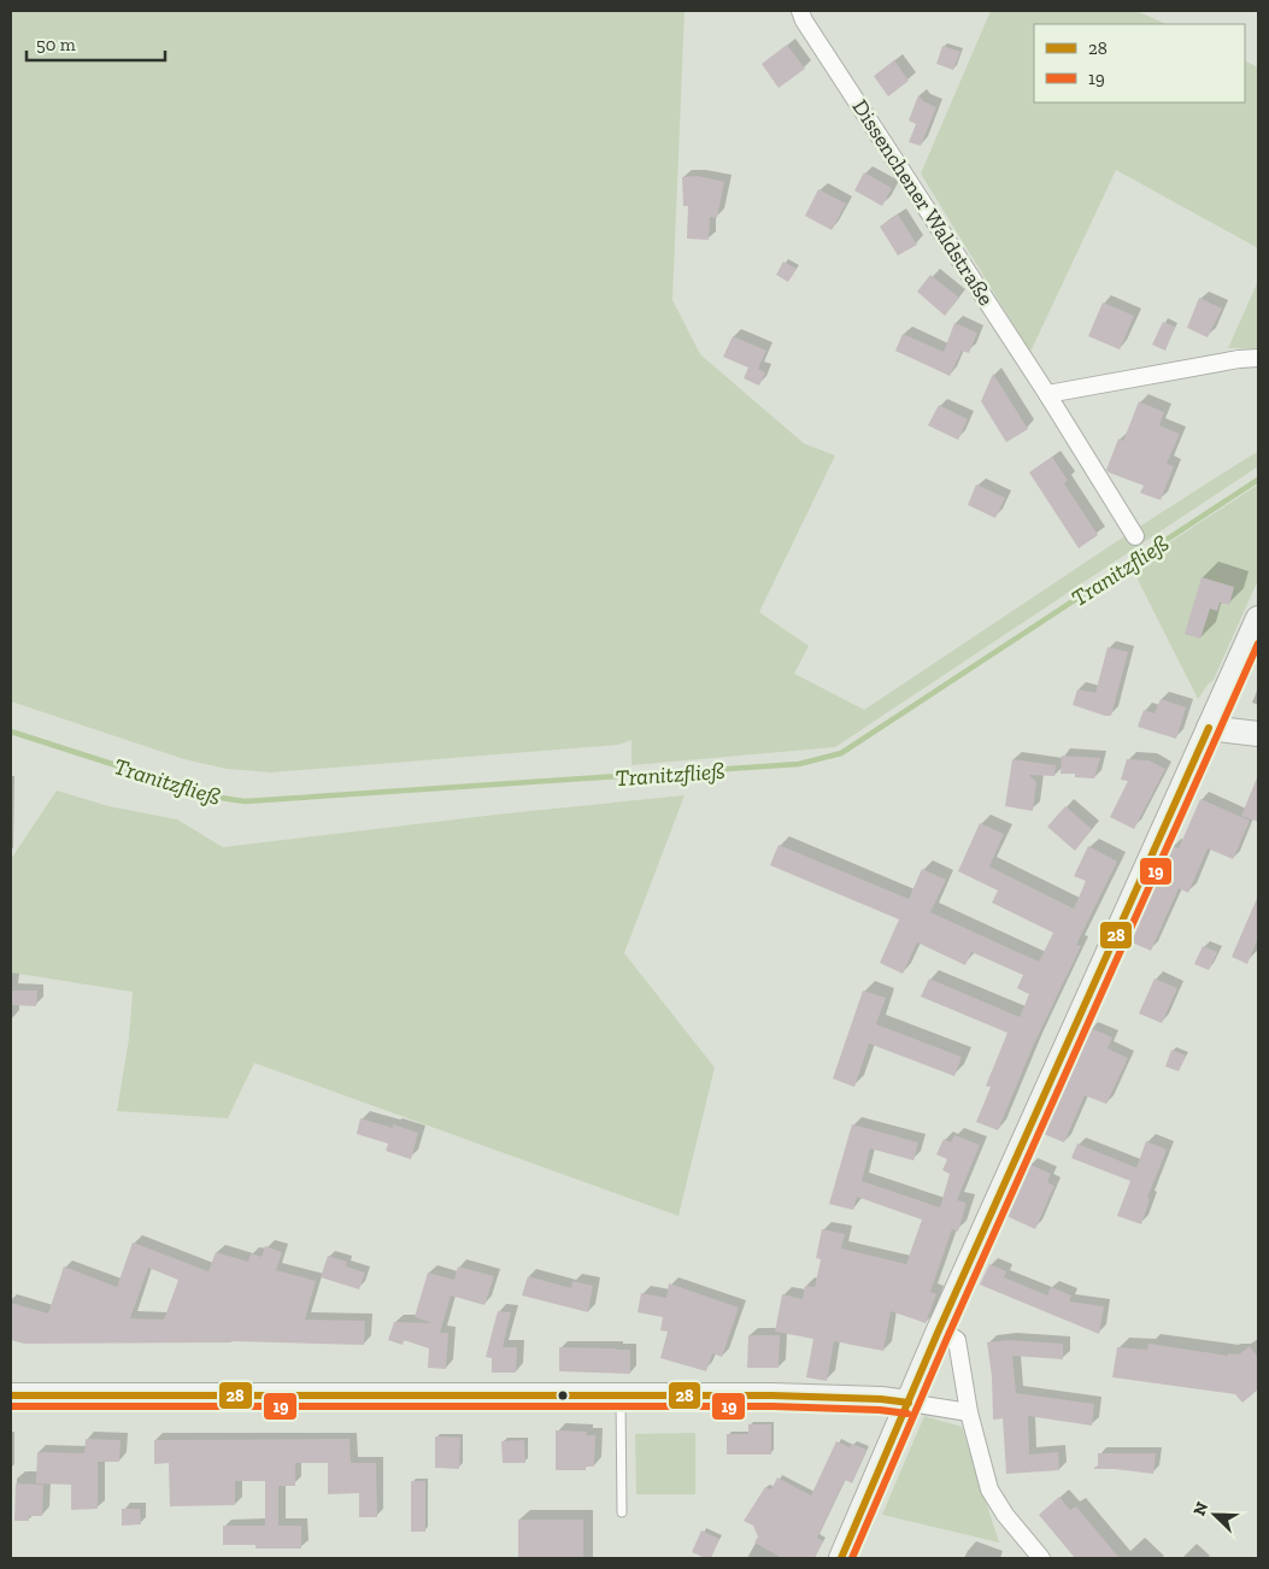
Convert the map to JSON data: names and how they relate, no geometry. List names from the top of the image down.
{
  "streets": {
    "street": ["Dissenchener Waldstraße"]
  },
  "water": ["Tranitzfließ"],
  "lines": ["transit line 19", "transit line 28"],
  "legend": ["28", "19"],
  "scale_bar": "50 m",
  "north": "top left"
}
